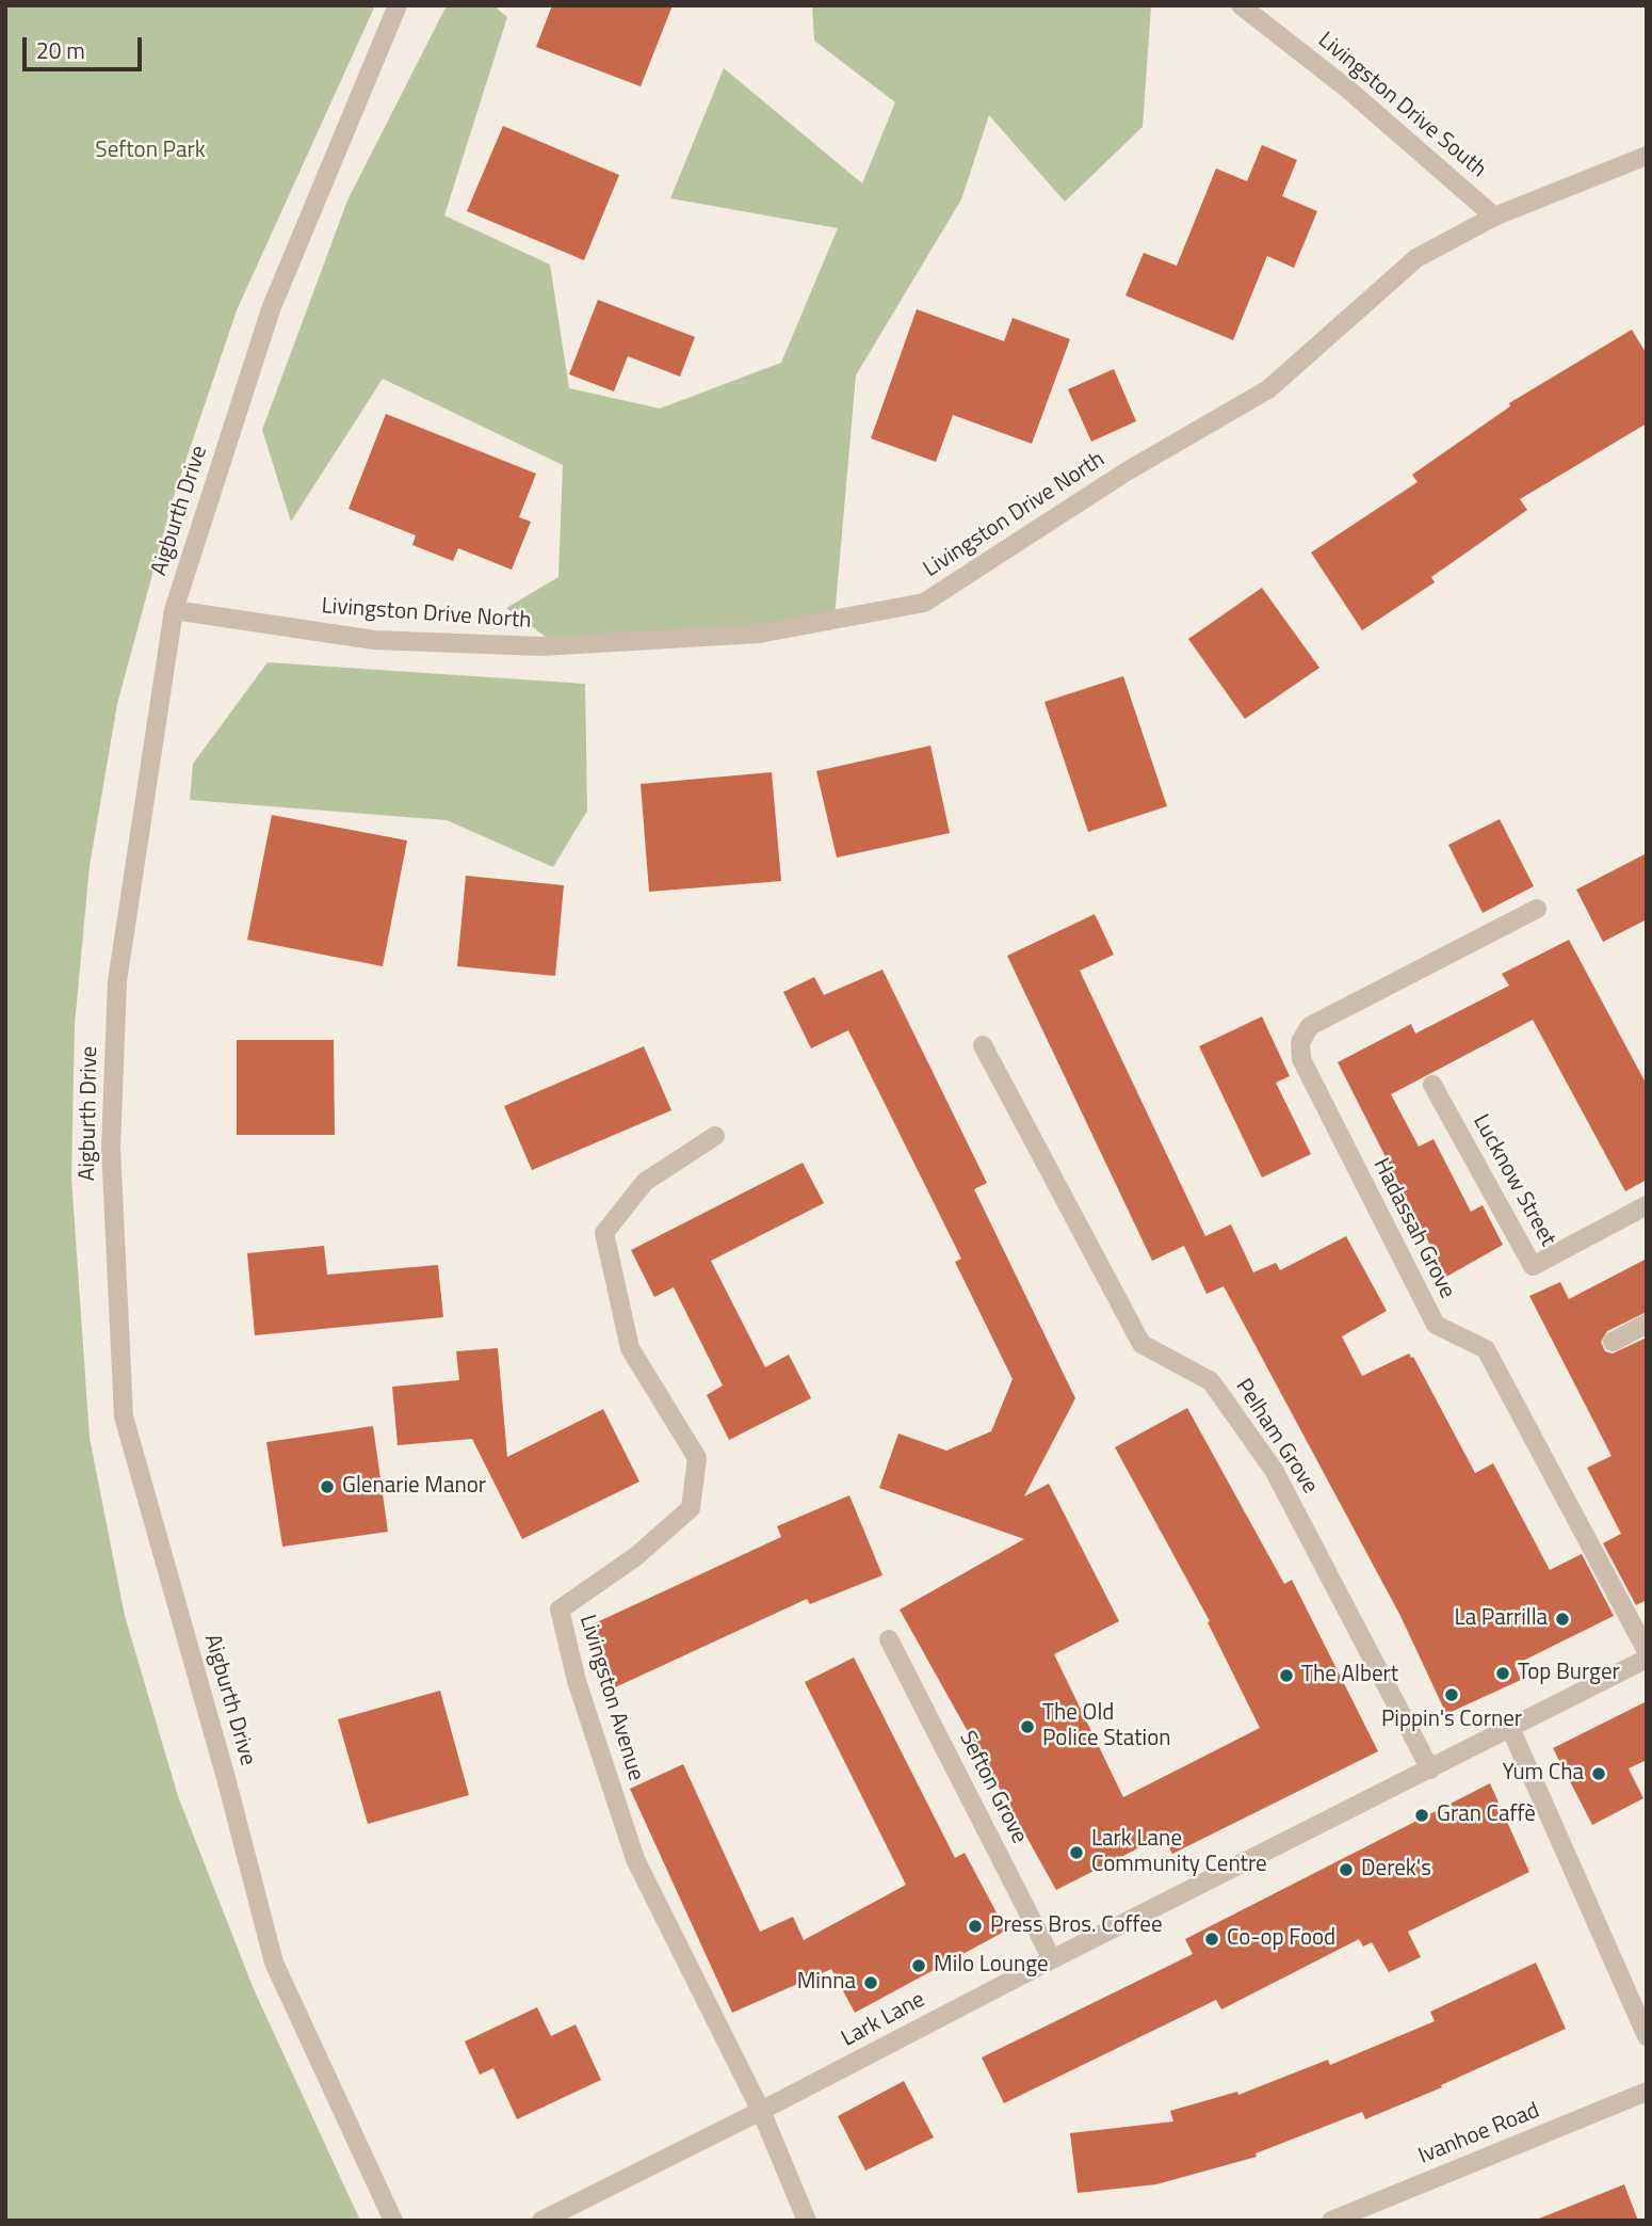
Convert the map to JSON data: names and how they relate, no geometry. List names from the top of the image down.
{
  "streets": {
    "street": [
      "Livingston Drive South",
      "Aigburth Drive",
      "Livingston Drive North",
      "Lucknow Street",
      "Hadassah Grove",
      "Pelham Grove",
      "Livingston Avenue",
      "Sefton Grove",
      "Lark Lane",
      "Ivanhoe Road"
    ]
  },
  "crossings": [
    ["Livingston Drive South", "Livingston Drive North"],
    ["Aigburth Drive", "Livingston Drive North"],
    ["Pelham Grove", "Lark Lane"],
    ["Livingston Avenue", "Lark Lane"],
    ["Sefton Grove", "Lark Lane"]
  ],
  "parks": ["Sefton Park"],
  "places": [
    "Glenarie Manor",
    "La Parrilla",
    "Top Burger",
    "The Albert",
    "Pippin's Corner",
    "The Old Police Station",
    "Yum Cha",
    "Gran Caffè",
    "Lark Lane Community Centre",
    "Derek's",
    "Press Bros. Coffee",
    "Co-op Food",
    "Milo Lounge",
    "Minna"
  ],
  "scale_bar": "20 m"
}
